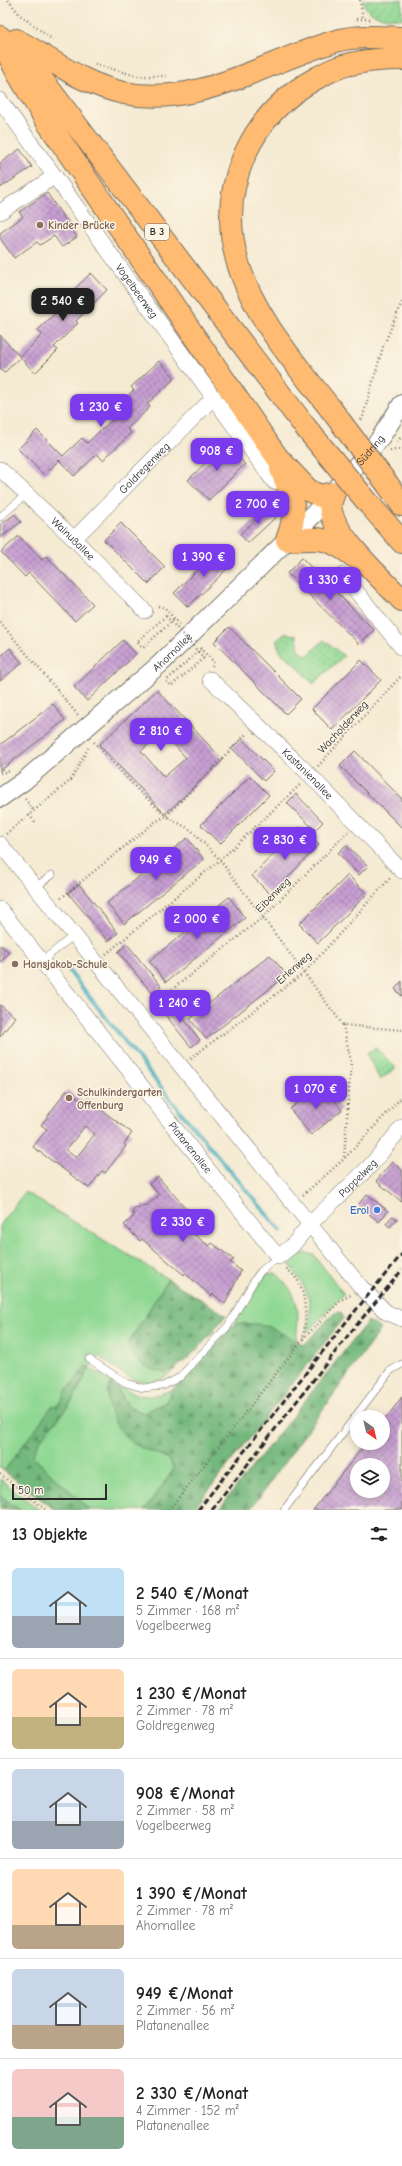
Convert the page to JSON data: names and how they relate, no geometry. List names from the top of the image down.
{
  "streets": {
    "highway": ["B 3"],
    "street": [
      "Vogelbeerweg",
      "Südring",
      "Goldregenweg",
      "Walnußallee",
      "Ahornallee",
      "Kastanienallee",
      "Platanenallee",
      "Pappelweg"
    ],
    "path": ["Wacholderweg", "Eibenweg", "Erlenweg"]
  },
  "crossings": [
    ["Vogelbeerweg", "Goldregenweg"],
    ["Südring", "Ahornallee"],
    ["Goldregenweg", "Walnußallee"],
    ["Wacholderweg", "Kastanienallee"],
    ["Kastanienallee", "Eibenweg"],
    ["Kastanienallee", "Erlenweg"]
  ],
  "places": [
    "Kinder Brücke",
    "Hansjakob-Schule",
    "Schulkindergarten Offenburg",
    "Erol"
  ],
  "scale_bar": "50 m",
  "north": "bottom right",
  "page": {
    "price": [
      "2 540 €",
      "1 230 €",
      "908 €",
      "2 700 €",
      "1 390 €",
      "1 330 €",
      "2 810 €",
      "2 830 €",
      "949 €",
      "2 000 €",
      "1 240 €",
      "1 070 €",
      "2 330 €"
    ],
    "scale": "50 m",
    "heading": "13 Objekte",
    "list": [
      {
        "name": "2 540 €/Monat",
        "note": "5 Zimmer · 168 m² · Vogelbeerweg"
      },
      {
        "name": "1 230 €/Monat",
        "note": "2 Zimmer · 78 m² · Goldregenweg"
      },
      {
        "name": "908 €/Monat",
        "note": "2 Zimmer · 58 m² · Vogelbeerweg"
      },
      {
        "name": "1 390 €/Monat",
        "note": "2 Zimmer · 78 m² · Ahornallee"
      },
      {
        "name": "949 €/Monat",
        "note": "2 Zimmer · 56 m² · Platanenallee"
      },
      {
        "name": "2 330 €/Monat",
        "note": "4 Zimmer · 152 m² · Platanenallee"
      }
    ]
  }
}
